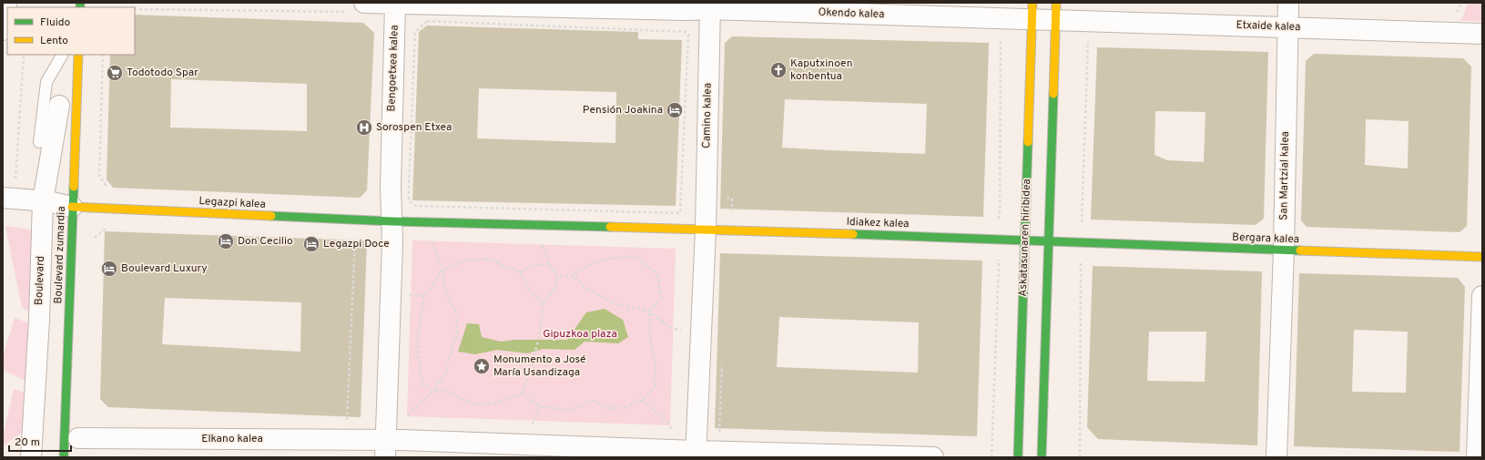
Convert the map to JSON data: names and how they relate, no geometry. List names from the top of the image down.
{
  "streets": {
    "street": [
      "Okendo kalea",
      "Etxaide kalea",
      "Bengoetxea kalea",
      "Camino kalea",
      "San Martzial kalea",
      "Legazpi kalea",
      "Idiakez kalea",
      "Askatasunaren hiribidea",
      "Bergara kalea",
      "Boulevard zumardia",
      "Boulevard",
      "Elkano kalea"
    ]
  },
  "crossings": [
    ["Okendo kalea", "Bengoetxea kalea"],
    ["Okendo kalea", "Camino kalea"],
    ["Okendo kalea", "Askatasunaren hiribidea"],
    ["Etxaide kalea", "San Martzial kalea"],
    ["Bengoetxea kalea", "Legazpi kalea"],
    ["Camino kalea", "Idiakez kalea"],
    ["San Martzial kalea", "Bergara kalea"],
    ["Legazpi kalea", "Boulevard zumardia"],
    ["Idiakez kalea", "Askatasunaren hiribidea"],
    ["Idiakez kalea", "Bergara kalea"]
  ],
  "parks": ["Gipuzkoa plaza"],
  "places": {
    "church": ["Kaputxinoen konbentua"],
    "supermarket": ["Todotodo Spar"],
    "hotel": [
      "Pensión Joakina",
      "Don Cecilio",
      "Legazpi Doce",
      "Boulevard Luxury"
    ],
    "hospital": ["Sorospen Etxea"],
    "place": ["Monumento a José María Usandizaga"]
  },
  "legend": ["Fluido", "Lento"],
  "scale_bar": "20 m"
}
